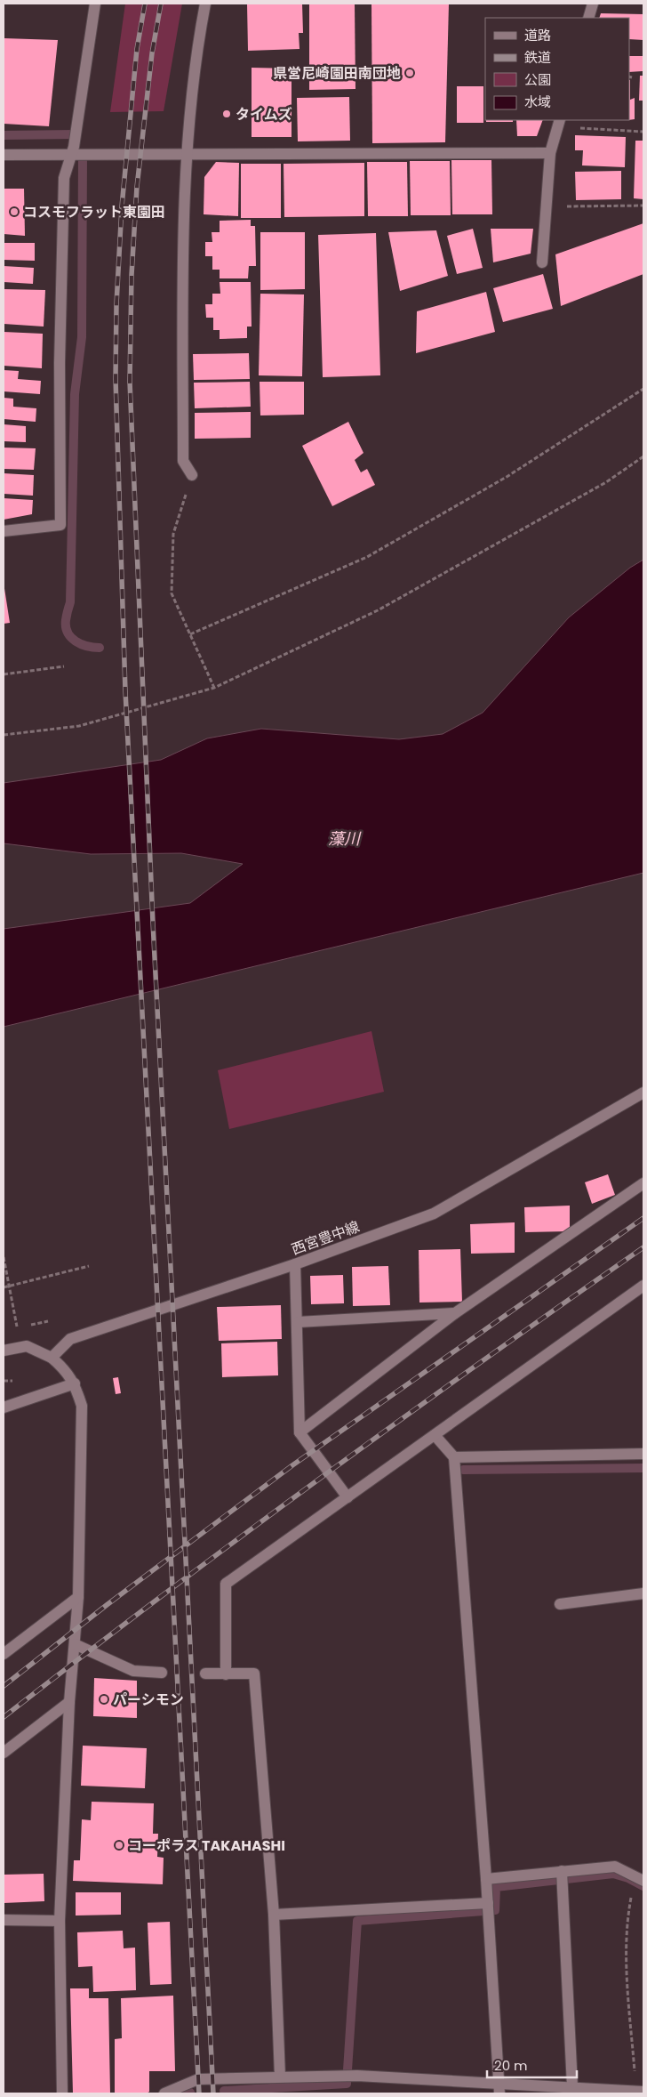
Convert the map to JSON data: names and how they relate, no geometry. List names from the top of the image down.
{
  "streets": {
    "street": ["西宮豊中線"]
  },
  "water": ["藻川"],
  "places": [
    "県営尼崎園田南団地",
    "タイムズ",
    "コスモフラット東園田",
    "パーシモン",
    "コーポラス TAKAHASHI"
  ],
  "legend": [
    "道路",
    "鉄道",
    "公園",
    "水域"
  ],
  "scale_bar": "20 m"
}
